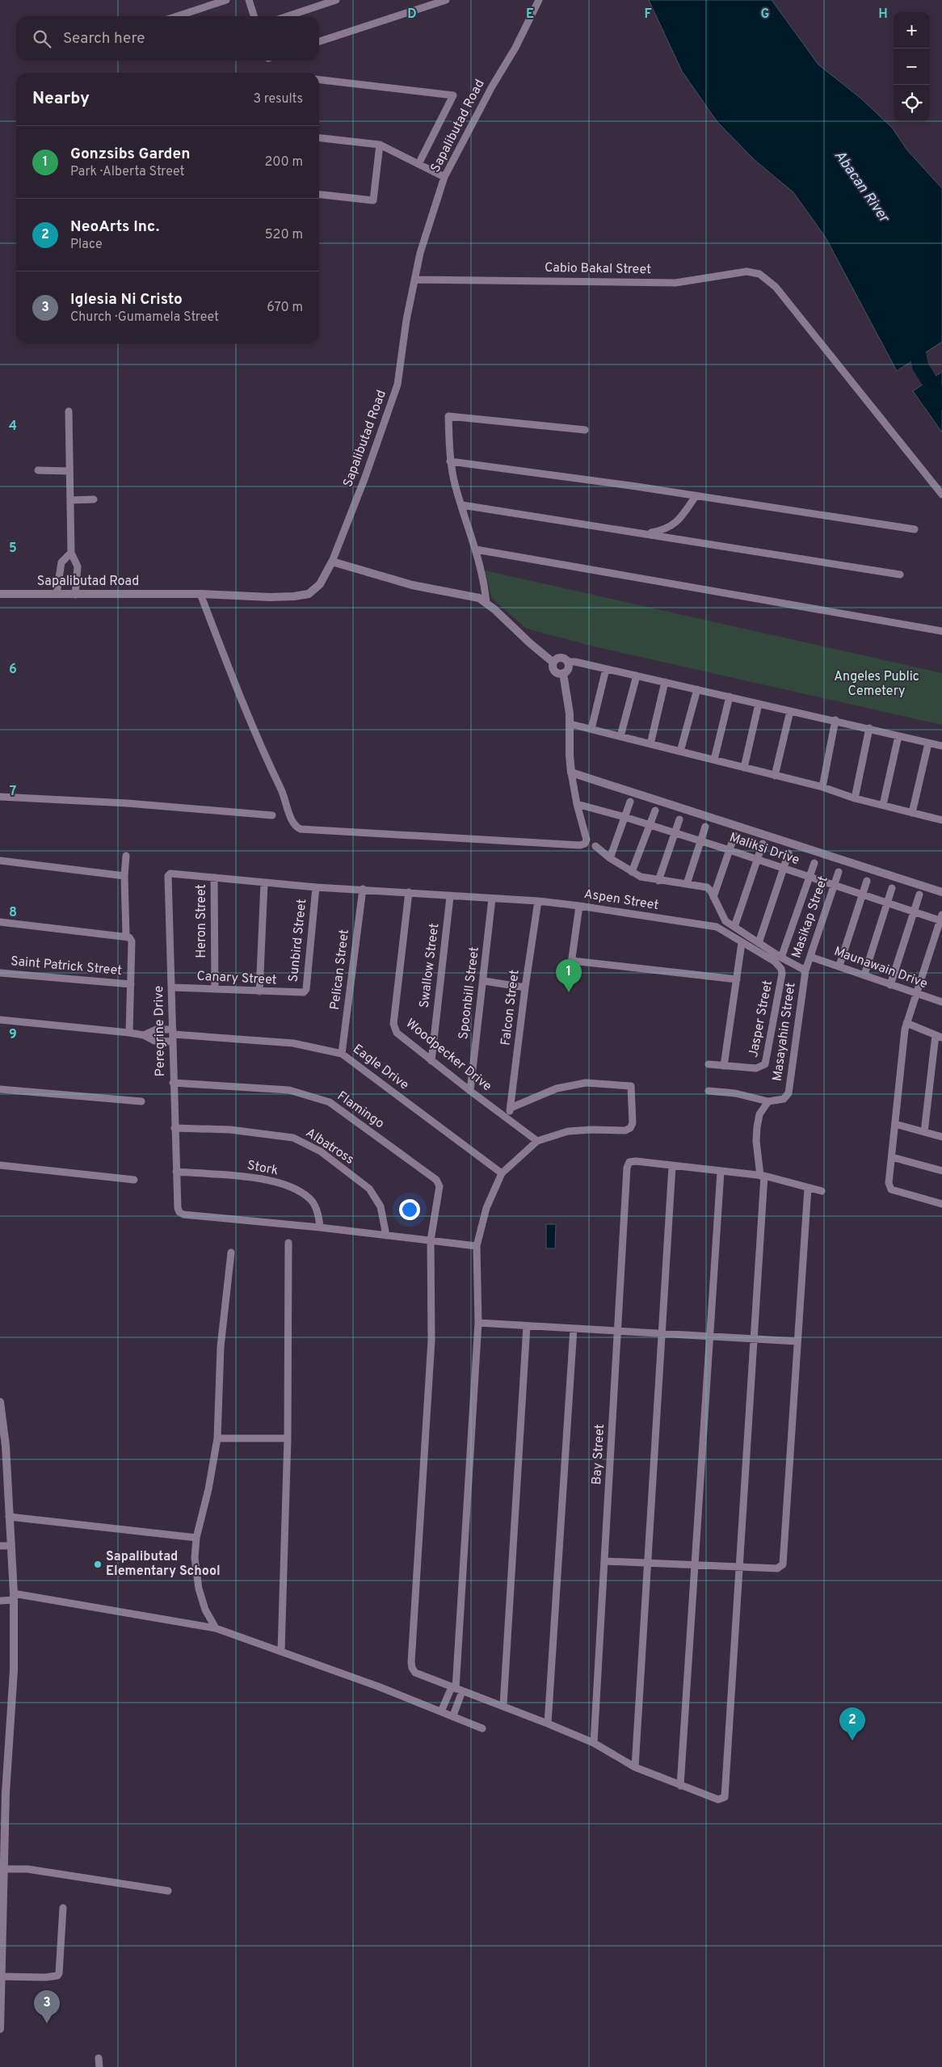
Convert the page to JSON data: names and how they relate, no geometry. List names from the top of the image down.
{
  "streets": {
    "street": [
      "Sapalibutad Road",
      "Cabio Bakal Street",
      "Maliksi Drive",
      "Aspen Street",
      "Masikap Street",
      "Heron Street",
      "Sunbird Street",
      "Swallow Street",
      "Saint Patrick Street",
      "Maunawain Drive",
      "Pelican Street",
      "Canary Street",
      "Spoonbill Street",
      "Falcon Street",
      "Jasper Street",
      "Peregrine Drive",
      "Masayahin Street",
      "Woodpecker Drive",
      "Eagle Drive",
      "Flamingo",
      "Albatross",
      "Stork",
      "Bay Street"
    ]
  },
  "crossings": [
    ["Sapalibutad Road", "Cabio Bakal Street"],
    ["Maliksi Drive", "Masikap Street"],
    ["Aspen Street", "Spoonbill Street"],
    ["Aspen Street", "Falcon Street"],
    ["Aspen Street", "Jasper Street"],
    ["Aspen Street", "Peregrine Drive"],
    ["Masikap Street", "Maunawain Drive"],
    ["Masikap Street", "Masayahin Street"],
    ["Heron Street", "Canary Street"],
    ["Heron Street", "Peregrine Drive"],
    ["Sunbird Street", "Canary Street"],
    ["Sunbird Street", "Peregrine Drive"],
    ["Swallow Street", "Peregrine Drive"],
    ["Swallow Street", "Woodpecker Drive"],
    ["Pelican Street", "Peregrine Drive"],
    ["Pelican Street", "Eagle Drive"],
    ["Canary Street", "Peregrine Drive"],
    ["Spoonbill Street", "Peregrine Drive"],
    ["Spoonbill Street", "Woodpecker Drive"],
    ["Falcon Street", "Woodpecker Drive"],
    ["Peregrine Drive", "Woodpecker Drive"],
    ["Peregrine Drive", "Eagle Drive"],
    ["Peregrine Drive", "Flamingo"],
    ["Peregrine Drive", "Albatross"],
    ["Peregrine Drive", "Stork"],
    ["Flamingo", "Bay Street"]
  ],
  "water": ["Abacan River"],
  "parks": ["Angeles Public Cemetery"],
  "places": ["Sapalibutad Elementary School"],
  "page": {
    "map_buttons": ["+", "−"],
    "search": "Search here",
    "heading": ["Nearby", "3 results"],
    "list": [
      {
        "mark": "1",
        "name": "Gonzsibs Garden",
        "note": "Park · Alberta Street",
        "value": "200 m"
      },
      {
        "mark": "2",
        "name": "NeoArts Inc.",
        "note": "Place",
        "value": "520 m"
      },
      {
        "mark": "3",
        "name": "Iglesia Ni Cristo",
        "note": "Church · Gumamela Street",
        "value": "670 m"
      }
    ],
    "pins": ["1", "2", "3"]
  },
  "grid": {
    "columns": [
      "D",
      "E",
      "F",
      "G",
      "H"
    ],
    "rows": [
      "4",
      "5",
      "6",
      "7",
      "8",
      "9"
    ]
  }
}
